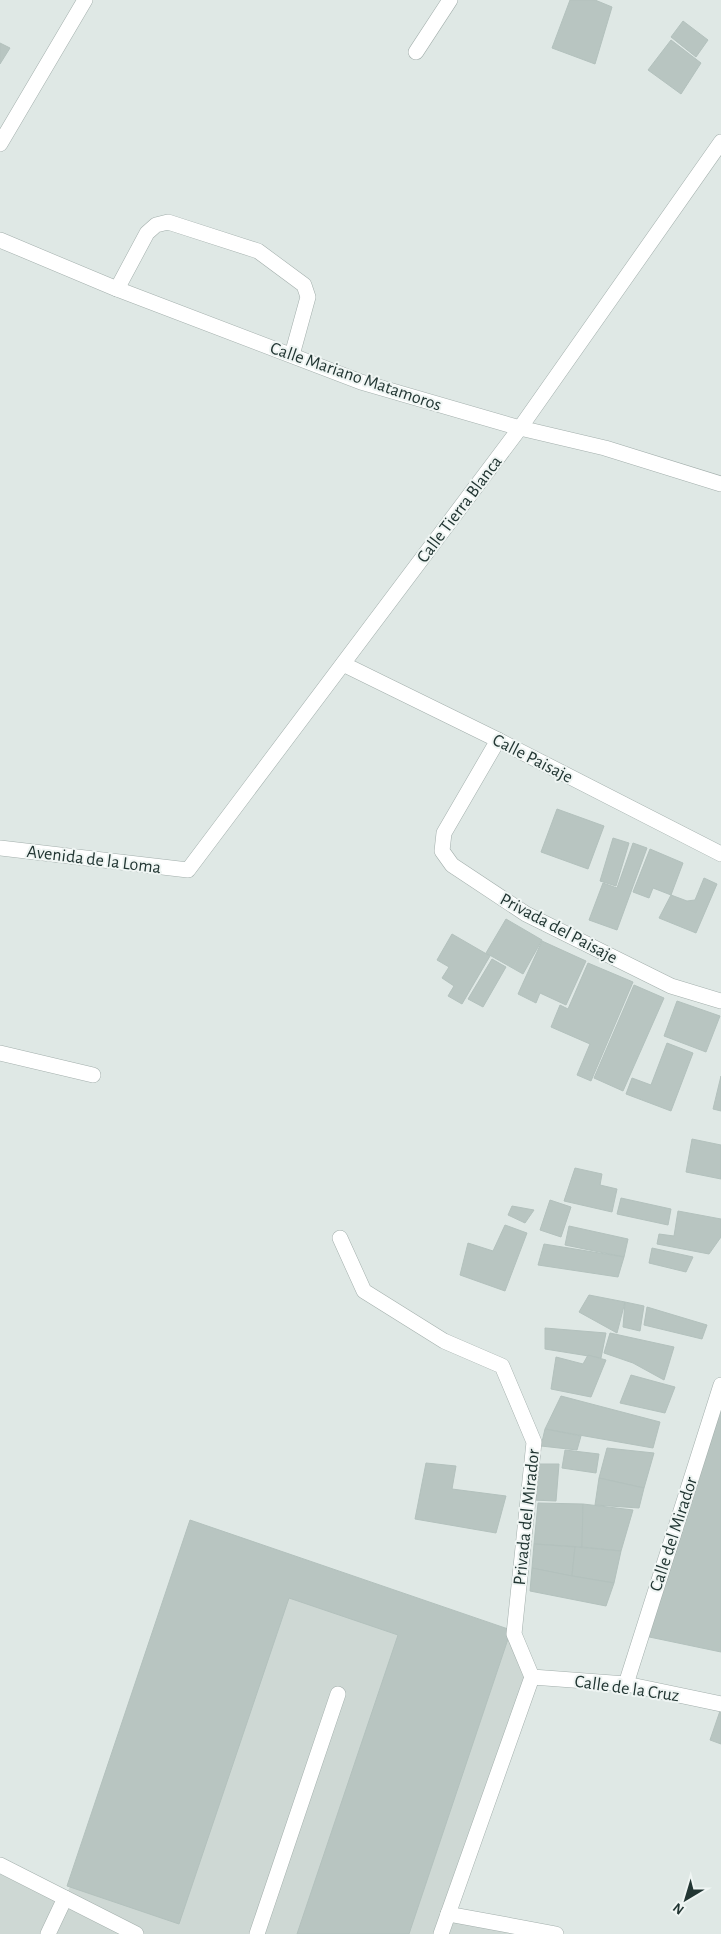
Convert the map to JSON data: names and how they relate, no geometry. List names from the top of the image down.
{
  "streets": {
    "street": [
      "Calle Mariano Matamoros",
      "Calle Tierra Blanca",
      "Calle Paisaje",
      "Avenida de la Loma",
      "Privada del Paisaje",
      "Privada del Mirador",
      "Calle del Mirador",
      "Calle de la Cruz"
    ]
  },
  "crossings": [
    ["Calle Mariano Matamoros", "Calle Tierra Blanca"],
    ["Calle Tierra Blanca", "Calle Paisaje"],
    ["Calle Tierra Blanca", "Avenida de la Loma"],
    ["Calle Paisaje", "Privada del Paisaje"],
    ["Privada del Mirador", "Calle de la Cruz"],
    ["Calle del Mirador", "Calle de la Cruz"]
  ],
  "north": "bottom left"
}
